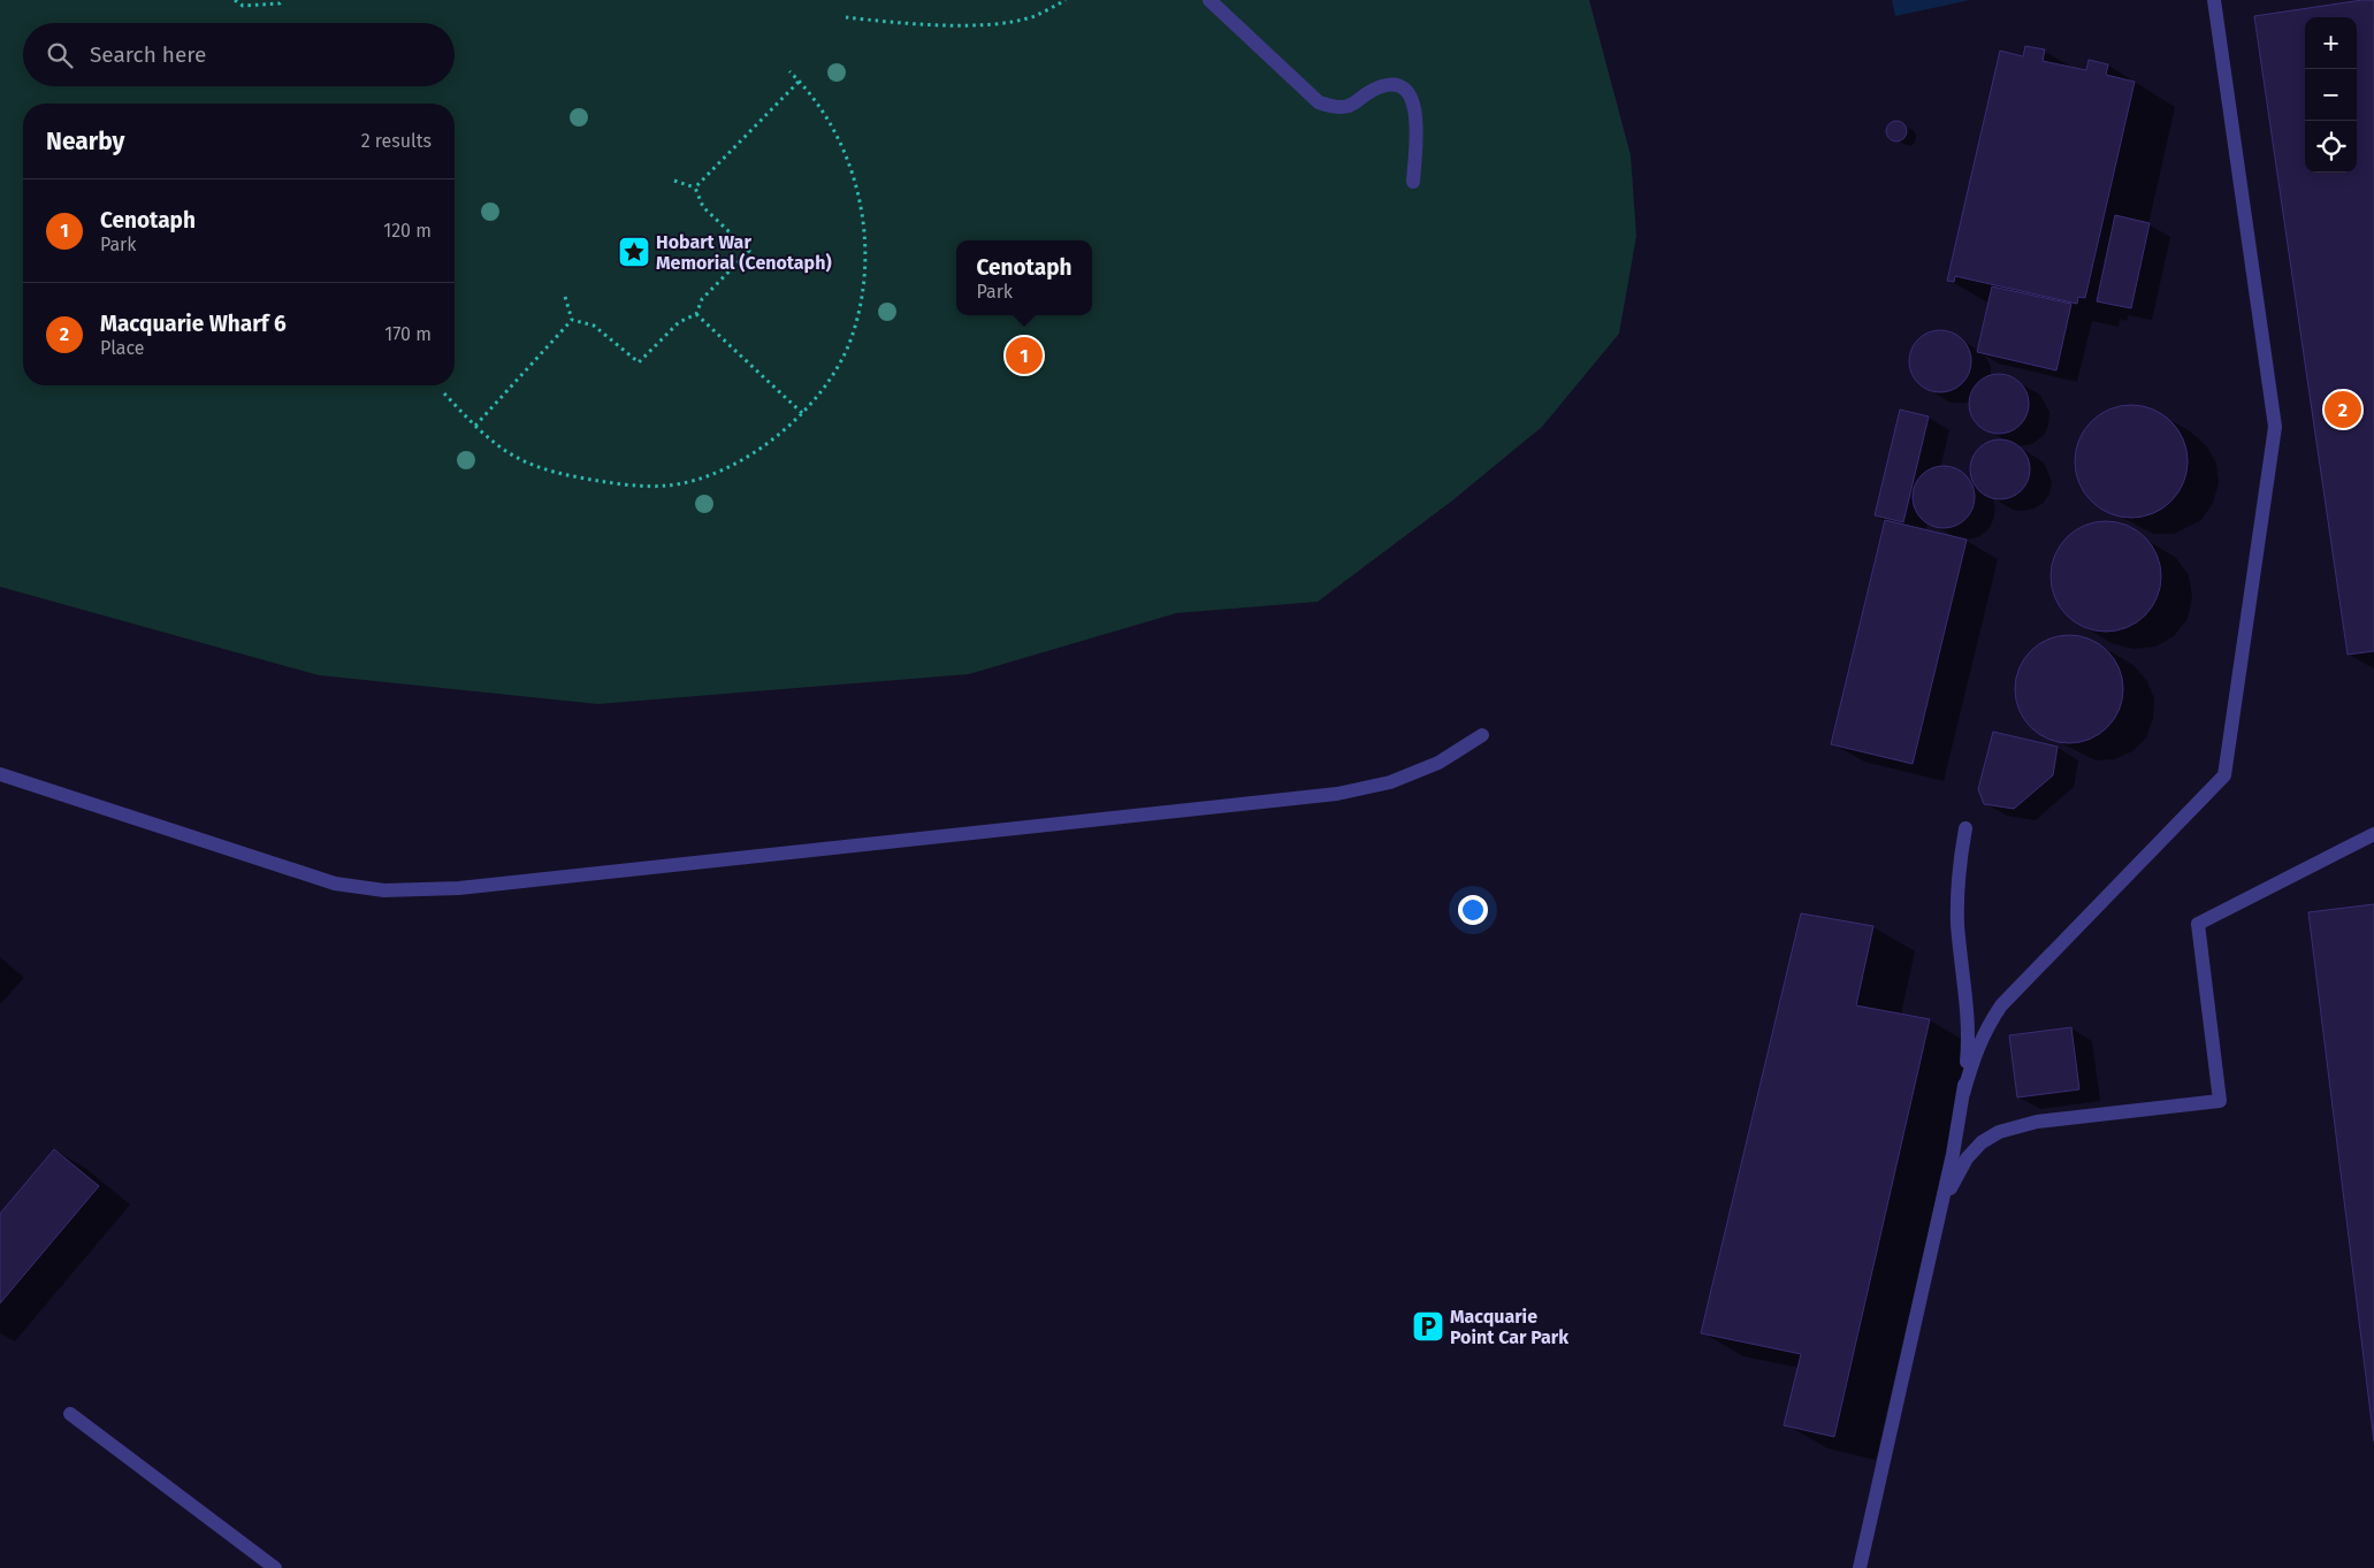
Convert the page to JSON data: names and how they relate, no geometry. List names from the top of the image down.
{
  "places": {
    "place": ["Hobart War Memorial (Cenotaph)"],
    "parking": ["Macquarie Point Car Park"]
  },
  "page": {
    "map_buttons": ["+", "−"],
    "search": "Search here",
    "heading": ["Nearby", "2 results"],
    "list": [
      {
        "mark": "1",
        "name": "Cenotaph",
        "note": "Park",
        "value": "120 m"
      },
      {
        "mark": "2",
        "name": "Macquarie Wharf 6",
        "note": "Place",
        "value": "170 m"
      }
    ],
    "popup": ["Cenotaph", "Park"],
    "pins": ["1", "2"]
  }
}
